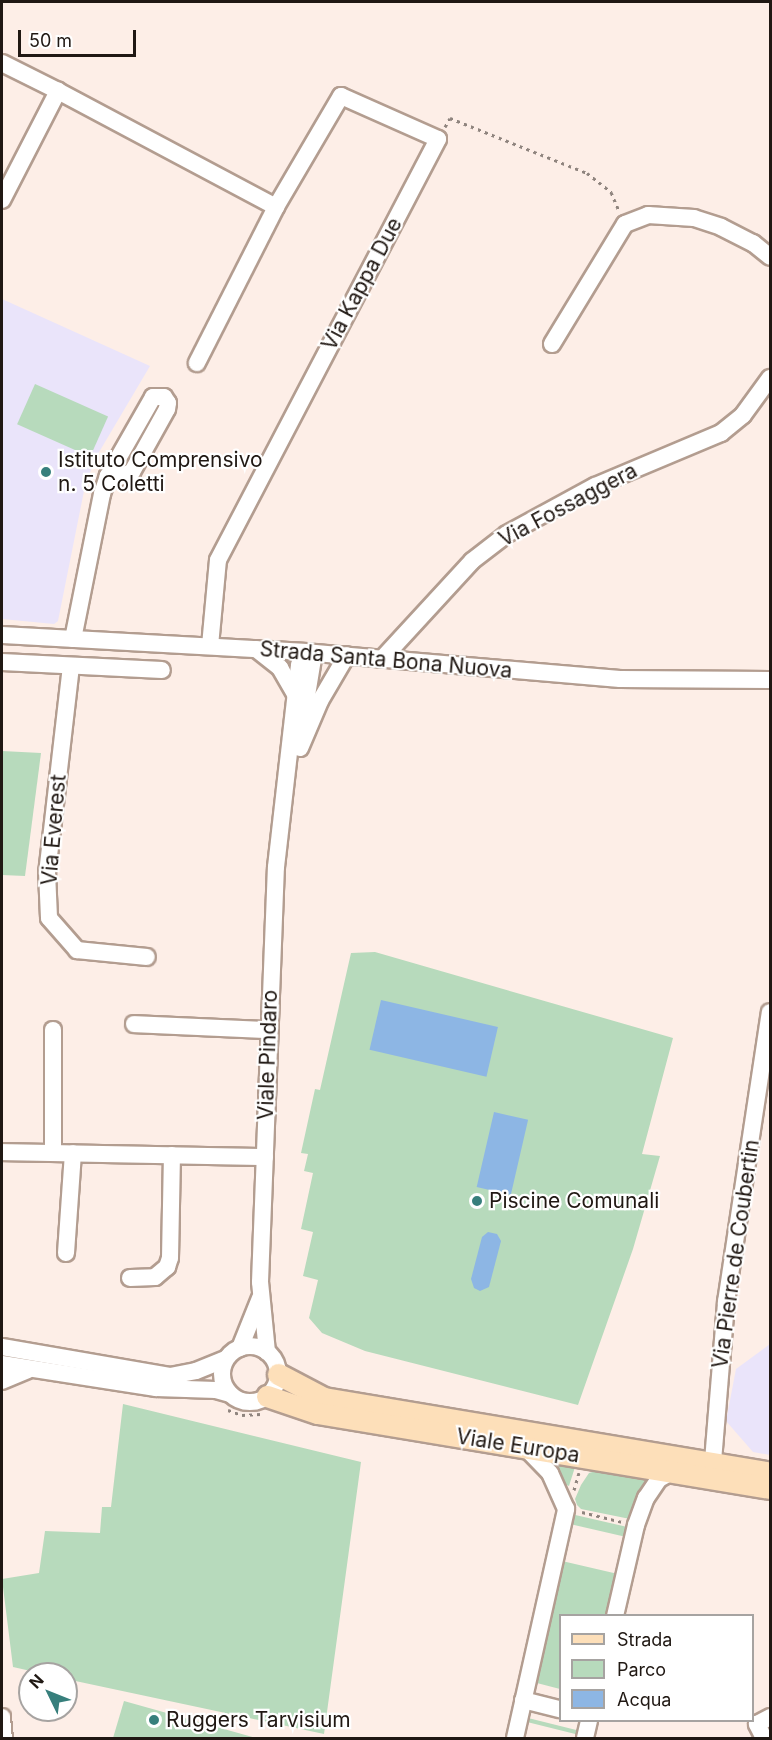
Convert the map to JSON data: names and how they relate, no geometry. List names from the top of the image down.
{
  "streets": {
    "main road": ["Viale Europa"],
    "street": [
      "Via Kappa Due",
      "Via Fossaggera",
      "Strada Santa Bona Nuova",
      "Via Everest",
      "Viale Pindaro",
      "Via Pierre de Coubertin"
    ]
  },
  "crossings": [
    ["Via Kappa Due", "Strada Santa Bona Nuova"],
    ["Via Fossaggera", "Strada Santa Bona Nuova"],
    ["Strada Santa Bona Nuova", "Viale Pindaro"],
    ["Viale Pindaro", "Viale Europa"],
    ["Via Pierre de Coubertin", "Viale Europa"]
  ],
  "places": ["Istituto Comprensivo n. 5 Coletti", "Piscine Comunali", "Ruggers Tarvisium"],
  "legend": ["Strada", "Parco", "Acqua"],
  "scale_bar": "50 m",
  "north": "top left"
}
